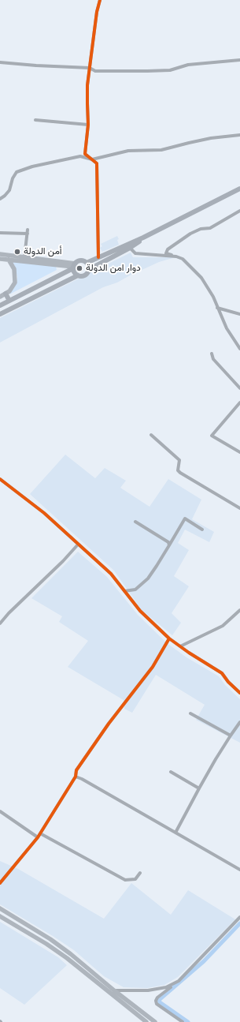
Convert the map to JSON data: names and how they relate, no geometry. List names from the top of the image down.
{
  "places": ["أمن الدولة", "دوار امن الدولة"]
}
